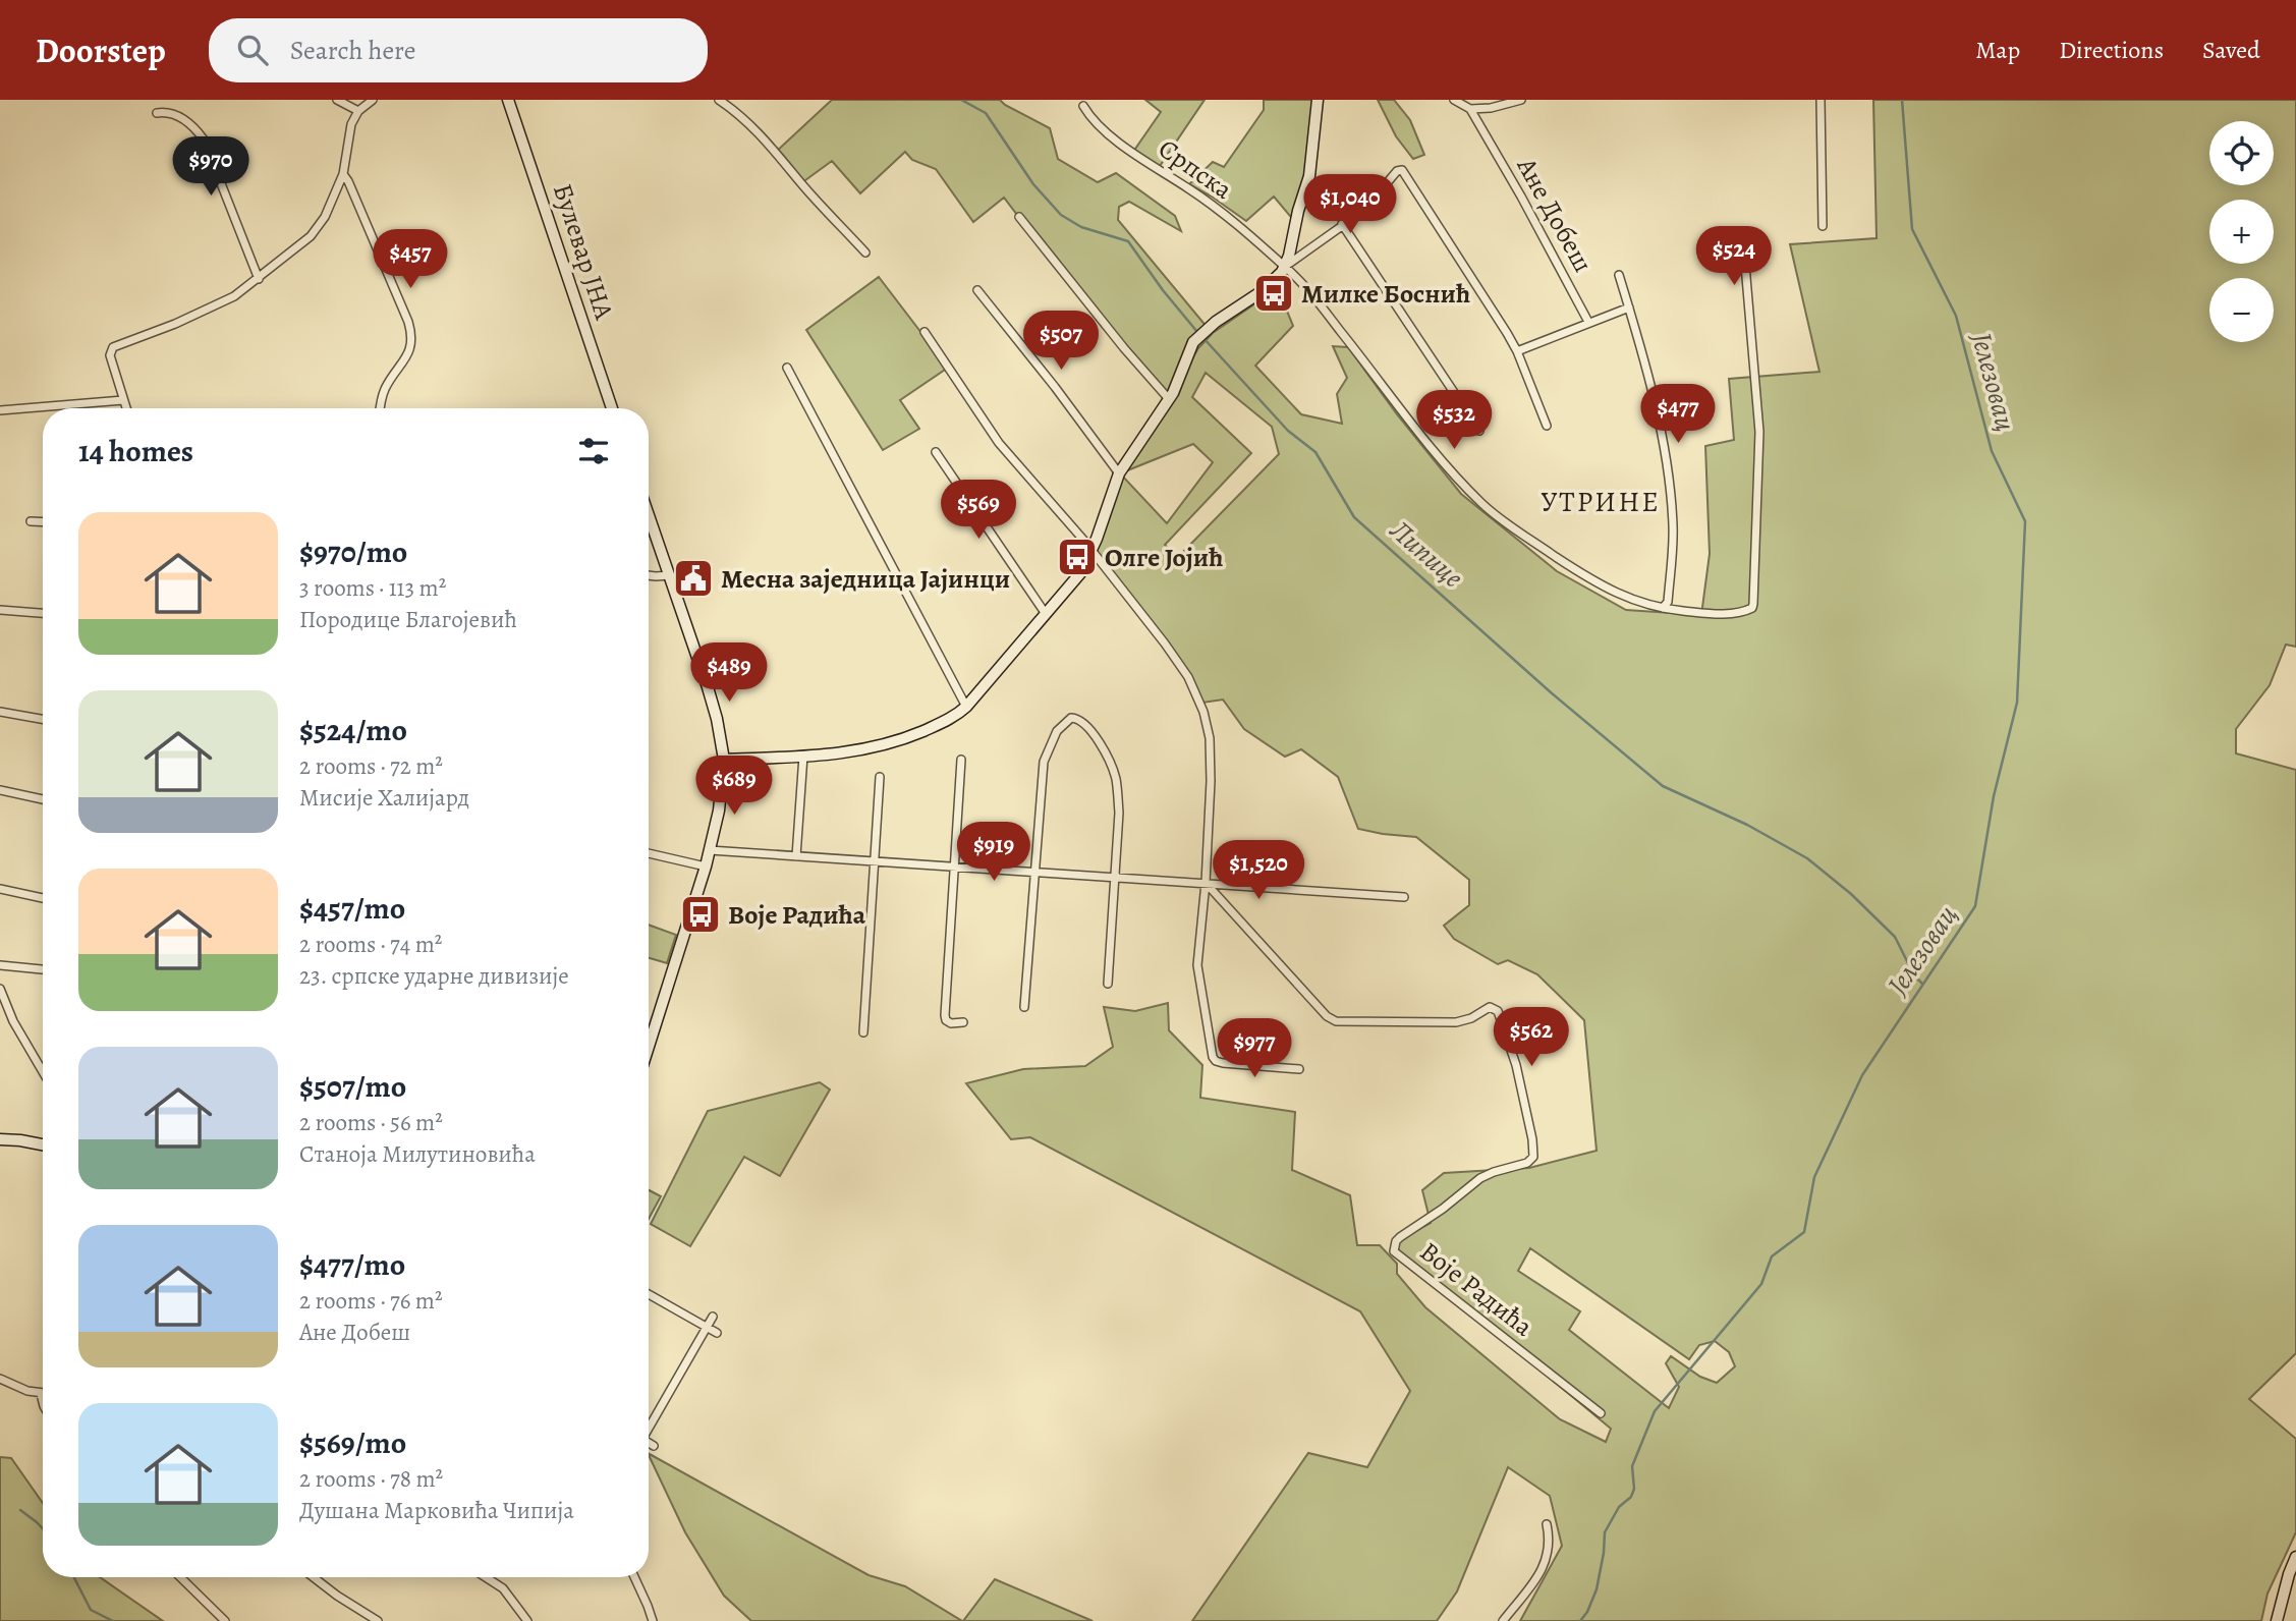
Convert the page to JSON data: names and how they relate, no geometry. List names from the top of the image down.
{
  "streets": {
    "street": [
      "Српска",
      "Ане Добеш",
      "Булевар ЈНА",
      "Воје Радића"
    ]
  },
  "crossings": [
    ["Српска", "Ане Добеш"]
  ],
  "districts": ["УТРИНЕ"],
  "water": ["Јелезовац", "Липице"],
  "places": {
    "bus stop": ["Милке Боснић", "Олге Јојић", "Воје Радића"],
    "public building": ["Месна заједница Јајинци"]
  },
  "page": {
    "header": "Doorstep",
    "search": "Search here",
    "nav": ["Map", "Directions", "Saved"],
    "map_buttons": ["+", "−"],
    "price": [
      "$970",
      "$1,040",
      "$524",
      "$457",
      "$507",
      "$477",
      "$532",
      "$569",
      "$489",
      "$689",
      "$919",
      "$1,520",
      "$562",
      "$977"
    ],
    "heading": "14 homes",
    "list": [
      {
        "name": "$970/mo",
        "note": "3 rooms · 113 m² · Породице Благојевић"
      },
      {
        "name": "$524/mo",
        "note": "2 rooms · 72 m² · Мисије Халијард"
      },
      {
        "name": "$457/mo",
        "note": "2 rooms · 74 m² · 23. српске ударне дивизије"
      },
      {
        "name": "$507/mo",
        "note": "2 rooms · 56 m² · Станоја Милутиновића"
      },
      {
        "name": "$477/mo",
        "note": "2 rooms · 76 m² · Ане Добеш"
      },
      {
        "name": "$569/mo",
        "note": "2 rooms · 78 m² · Душана Марковића Чипија"
      }
    ]
  }
}
